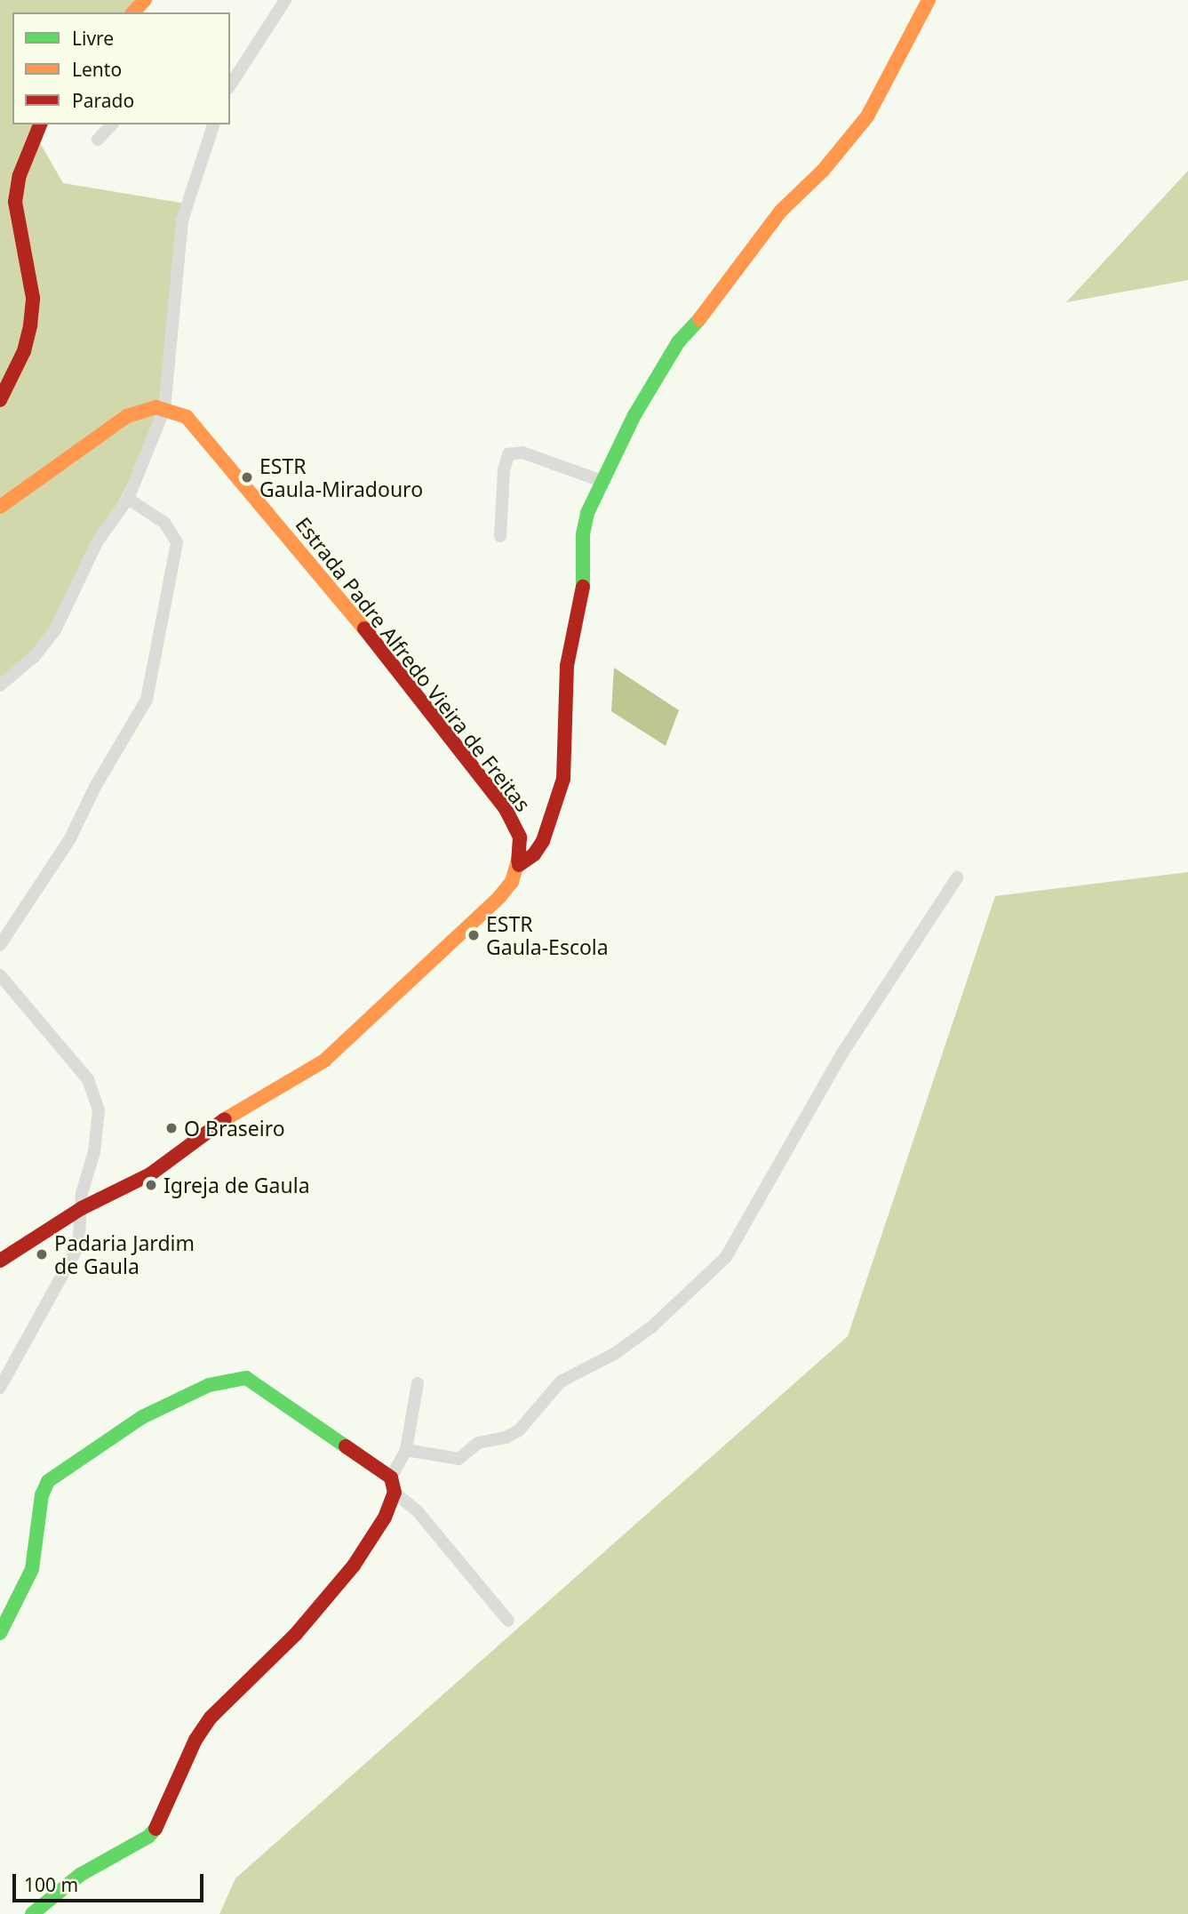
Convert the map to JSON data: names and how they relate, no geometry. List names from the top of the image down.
{
  "streets": {
    "street": ["Estrada Padre Alfredo Vieira de Freitas"]
  },
  "places": [
    "ESTR Gaula-Miradouro",
    "ESTR Gaula-Escola",
    "O Braseiro",
    "Igreja de Gaula",
    "Padaria Jardim de Gaula"
  ],
  "legend": ["Livre", "Lento", "Parado"],
  "scale_bar": "100 m"
}
